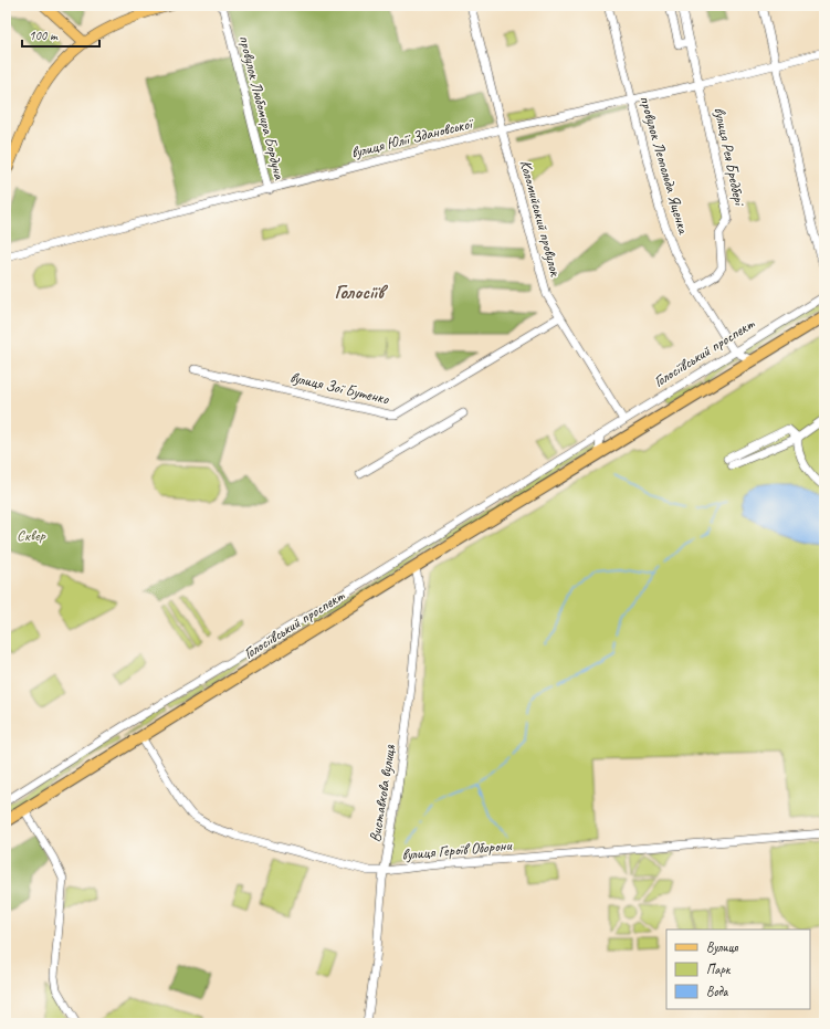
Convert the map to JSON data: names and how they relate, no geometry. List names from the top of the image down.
{
  "streets": {
    "highway": ["Голосіївський проспект"],
    "street": [
      "провулок Любомира Бордуна",
      "вулиця Юлії Здановської",
      "вулиця Рея Бредбері",
      "провулок Леопольда Ященка",
      "Коломийський провулок",
      "вулиця Зої Бутенко",
      "Виставкова вулиця",
      "вулиця Героїв Оборони"
    ]
  },
  "crossings": [
    ["провулок Любомира Бордуна", "вулиця Юлії Здановської"],
    ["вулиця Юлії Здановської", "вулиця Рея Бредбері"],
    ["вулиця Юлії Здановської", "провулок Леопольда Ященка"],
    ["вулиця Юлії Здановської", "Коломийський провулок"],
    ["вулиця Рея Бредбері", "провулок Леопольда Ященка"],
    ["провулок Леопольда Ященка", "Голосіївський проспект"],
    ["Коломийський провулок", "Голосіївський проспект"],
    ["Коломийський провулок", "вулиця Зої Бутенко"],
    ["Голосіївський проспект", "Виставкова вулиця"],
    ["Голосіївський проспект", "вулиця Героїв Оборони"],
    ["Виставкова вулиця", "вулиця Героїв Оборони"]
  ],
  "districts": ["Голосіїв"],
  "parks": ["Сквер"],
  "legend": ["Вулиця", "Парк", "Вода"],
  "scale_bar": "100 m"
}
